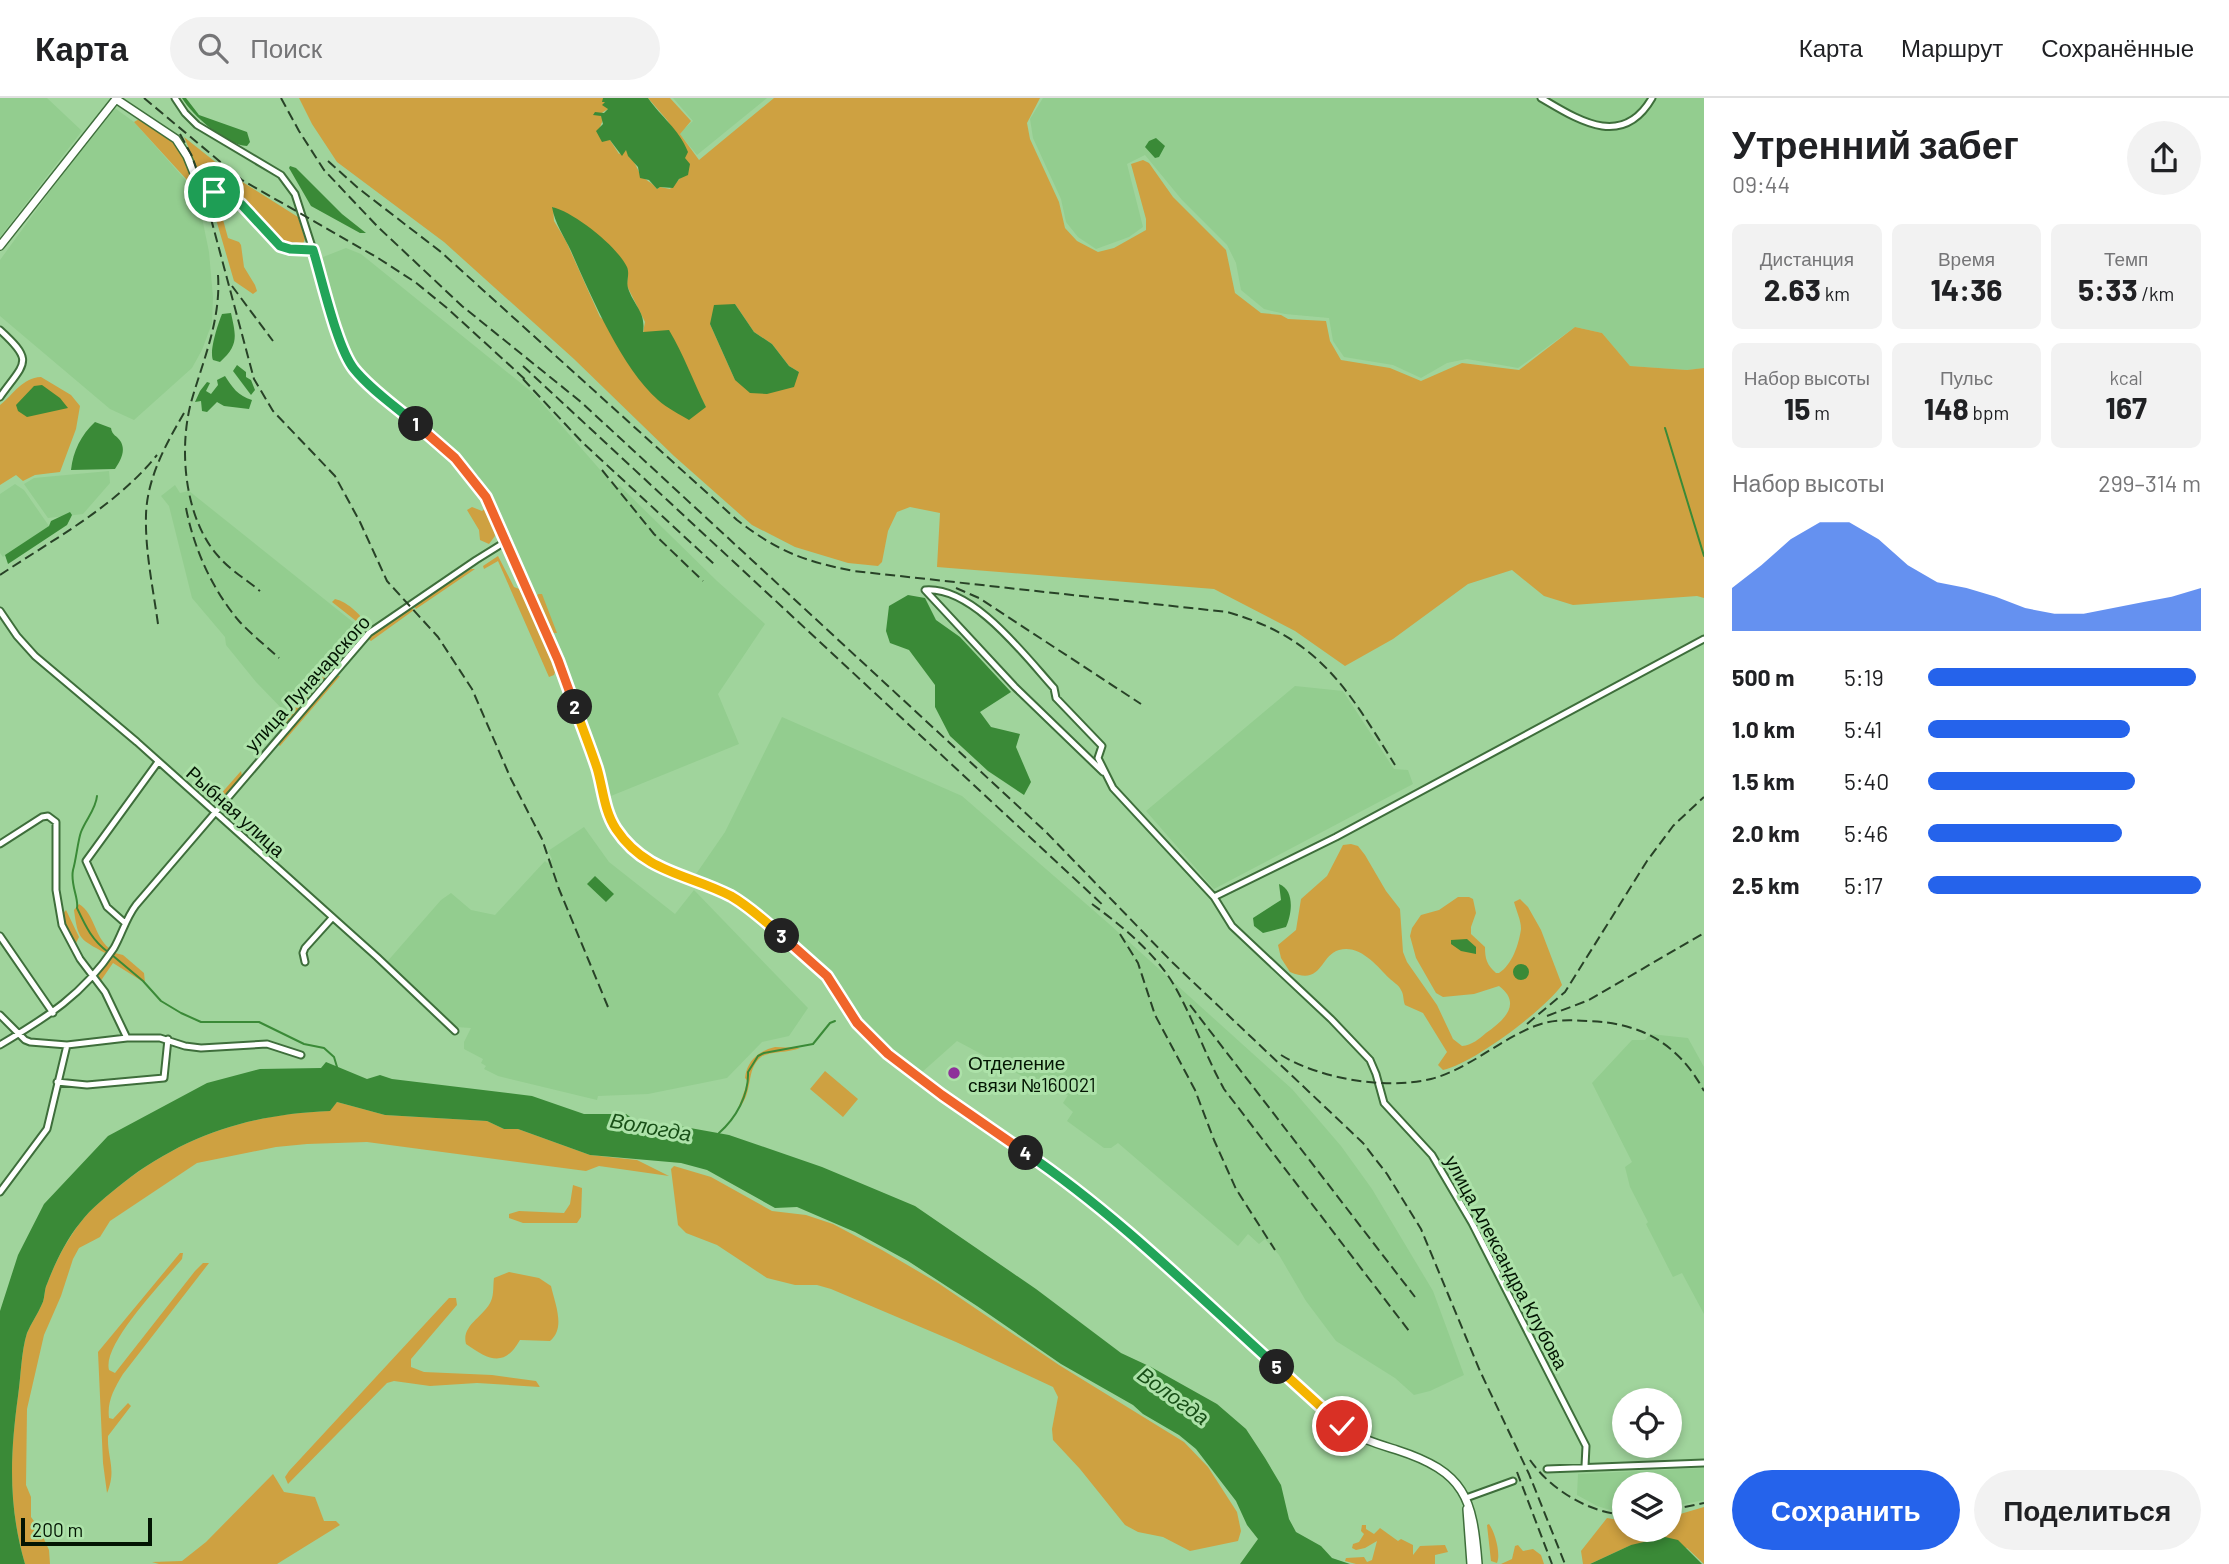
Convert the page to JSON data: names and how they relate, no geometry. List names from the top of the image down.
{
  "streets": {
    "street": ["улица Луначарского", "Рыбная улица", "улица Александра Клубова"]
  },
  "crossings": [
    ["улица Луначарского", "Рыбная улица"]
  ],
  "water": ["Вологда"],
  "places": ["Отделение связи №160021"],
  "scale_bar": "200 m",
  "page": {
    "header": "Карта",
    "search": "Поиск",
    "nav": ["Карта", "Маршрут", "Сохранённые"],
    "heading": ["Утренний забег", "09:44"],
    "stats": [
      ["Дистанция", "2.63 km"],
      ["Время", "14:36"],
      ["Темп", "5:33 /km"],
      ["Набор высоты", "15 m"],
      ["Пульс", "148 bpm"],
      ["kcal", "167"]
    ],
    "pins": [
      "1",
      "2",
      "3",
      "4",
      "5"
    ],
    "chart": ["Набор высоты", "299–314 m"],
    "list": [
      {
        "name": "500 m",
        "note": "5:19"
      },
      {
        "name": "1.0 km",
        "note": "5:41"
      },
      {
        "name": "1.5 km",
        "note": "5:40"
      },
      {
        "name": "2.0 km",
        "note": "5:46"
      },
      {
        "name": "2.5 km",
        "note": "5:17"
      }
    ],
    "buttons": ["Сохранить", "Поделиться"],
    "scale": "200 m"
  }
}
